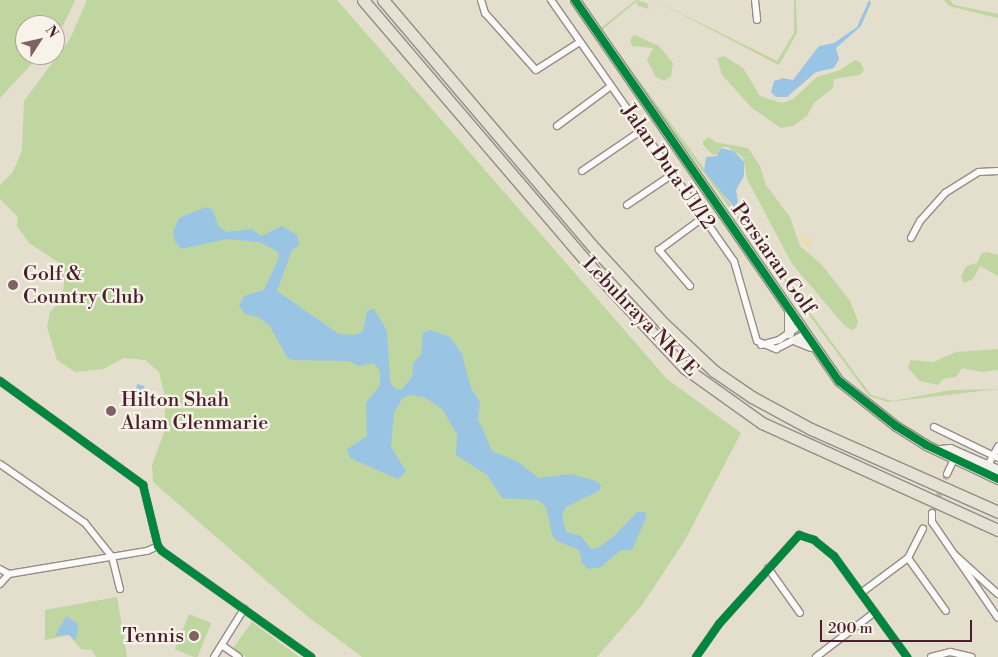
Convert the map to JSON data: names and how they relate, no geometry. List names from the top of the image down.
{
  "streets": {
    "highway": ["Lebuhraya NKVE"],
    "street": ["Jalan Duta U1/12", "Persiaran Golf"]
  },
  "places": ["Golf & Country Club", "Hilton Shah Alam Glenmarie", "Tennis"],
  "scale_bar": "200 m",
  "north": "top right"
}
